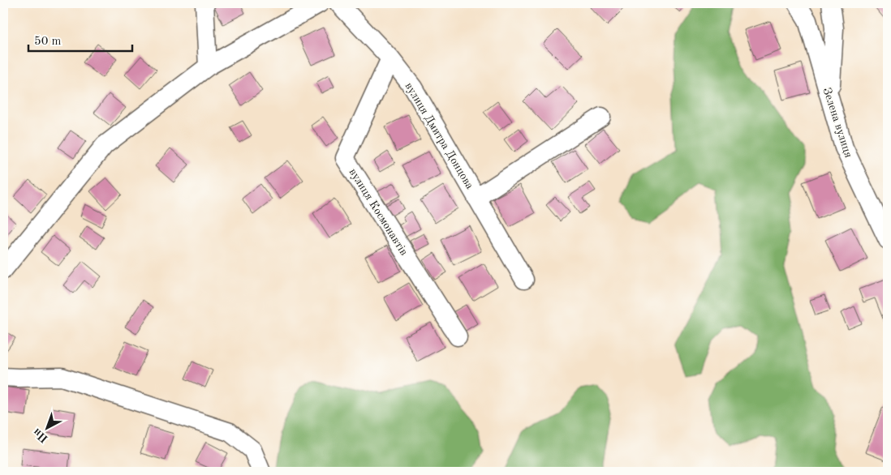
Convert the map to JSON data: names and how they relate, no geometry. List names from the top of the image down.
{
  "streets": {
    "street": ["Зелена вулиця", "вулиця Дмитра Донцова", "вулиця Космонавтів"]
  },
  "crossings": [
    ["вулиця Дмитра Донцова", "вулиця Космонавтів"]
  ],
  "scale_bar": "50 m",
  "north": "bottom left"
}
